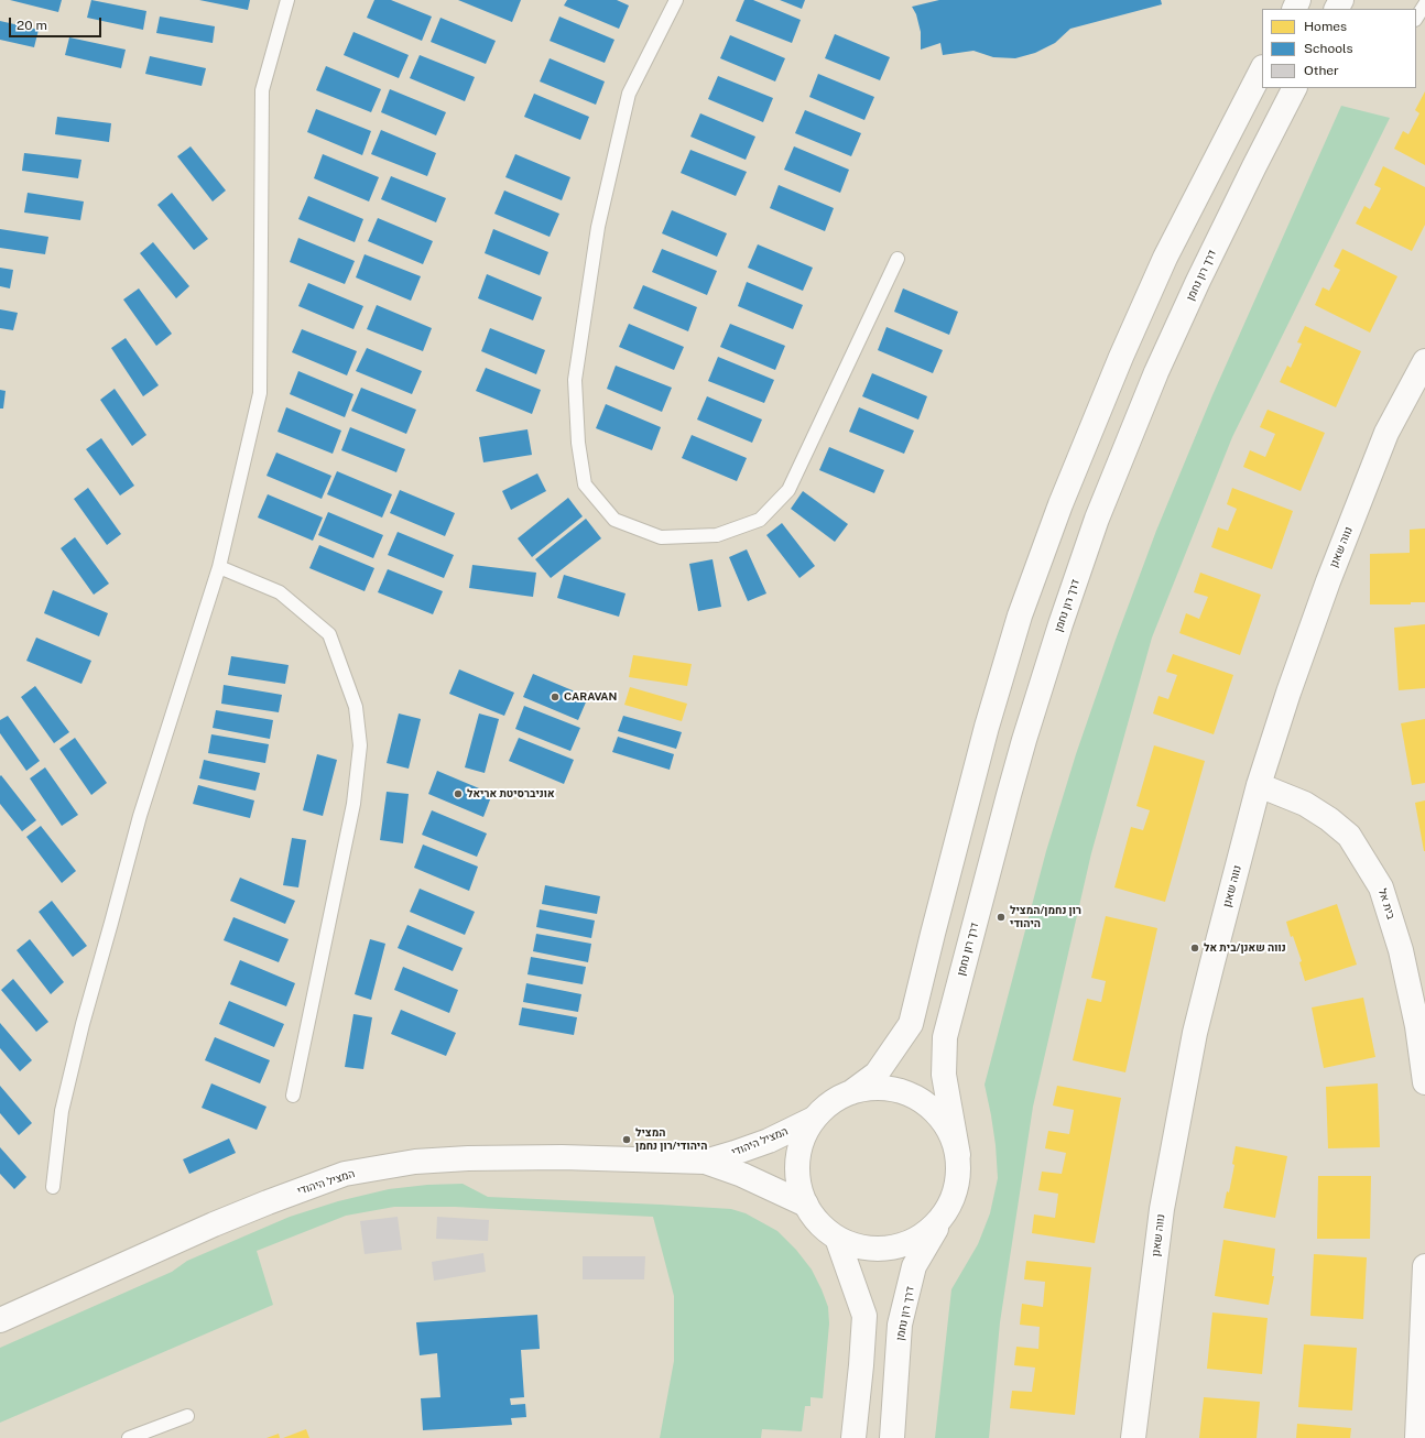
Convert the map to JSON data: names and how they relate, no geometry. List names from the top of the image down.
{
  "streets": {
    "main road": [
      "דרך רון נחמן",
      "נווה שאנן",
      "בית אל",
      "המציל היהודי"
    ]
  },
  "crossings": [
    ["נווה שאנן", "בית אל"]
  ],
  "places": [
    "CARAVAN",
    "אוניברסיטת אריאל",
    "רון נחמן/המציל היהודי",
    "נווה שאנן/בית אל",
    "המציל היהודי/רון נחמן"
  ],
  "legend": ["Homes", "Schools", "Other"],
  "scale_bar": "20 m"
}
